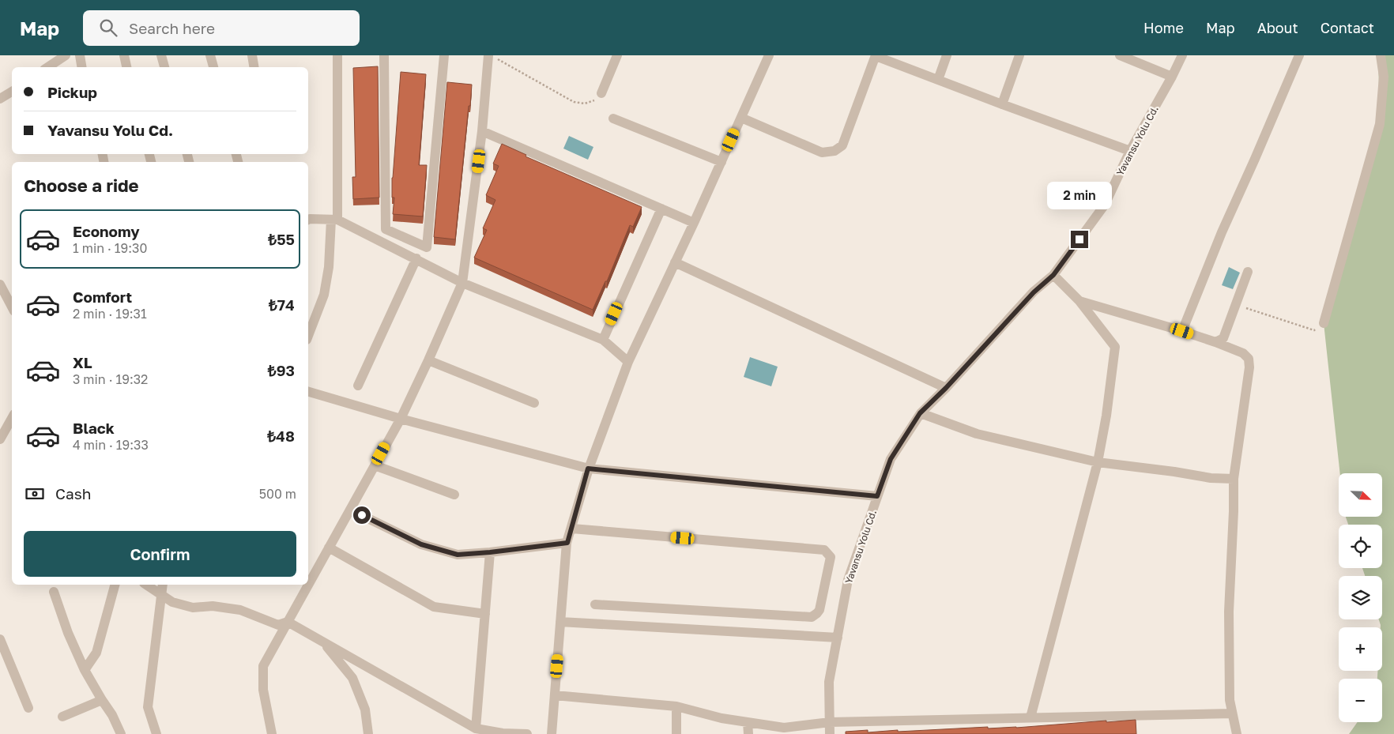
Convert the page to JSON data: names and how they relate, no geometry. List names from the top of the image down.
{
  "streets": {
    "street": ["Yavansu Yolu Cd."]
  },
  "north": "bottom right",
  "page": {
    "header": "Map",
    "search": "Search here",
    "nav": [
      "Home",
      "Map",
      "About",
      "Contact"
    ],
    "banner": ["Pickup", "Yavansu Yolu Cd."],
    "heading": "Choose a ride",
    "bubble": "2 min",
    "list": [
      {
        "name": "Economy",
        "note": "1 min · 19:30",
        "value": "₺55"
      },
      {
        "name": "Comfort",
        "note": "2 min · 19:31",
        "value": "₺74"
      },
      {
        "name": "XL",
        "note": "3 min · 19:32",
        "value": "₺93"
      },
      {
        "name": "Black",
        "note": "4 min · 19:33",
        "value": "₺48"
      }
    ],
    "pay": ["Cash", "500 m"],
    "map_buttons": ["+", "−"],
    "buttons": "Confirm"
  }
}
